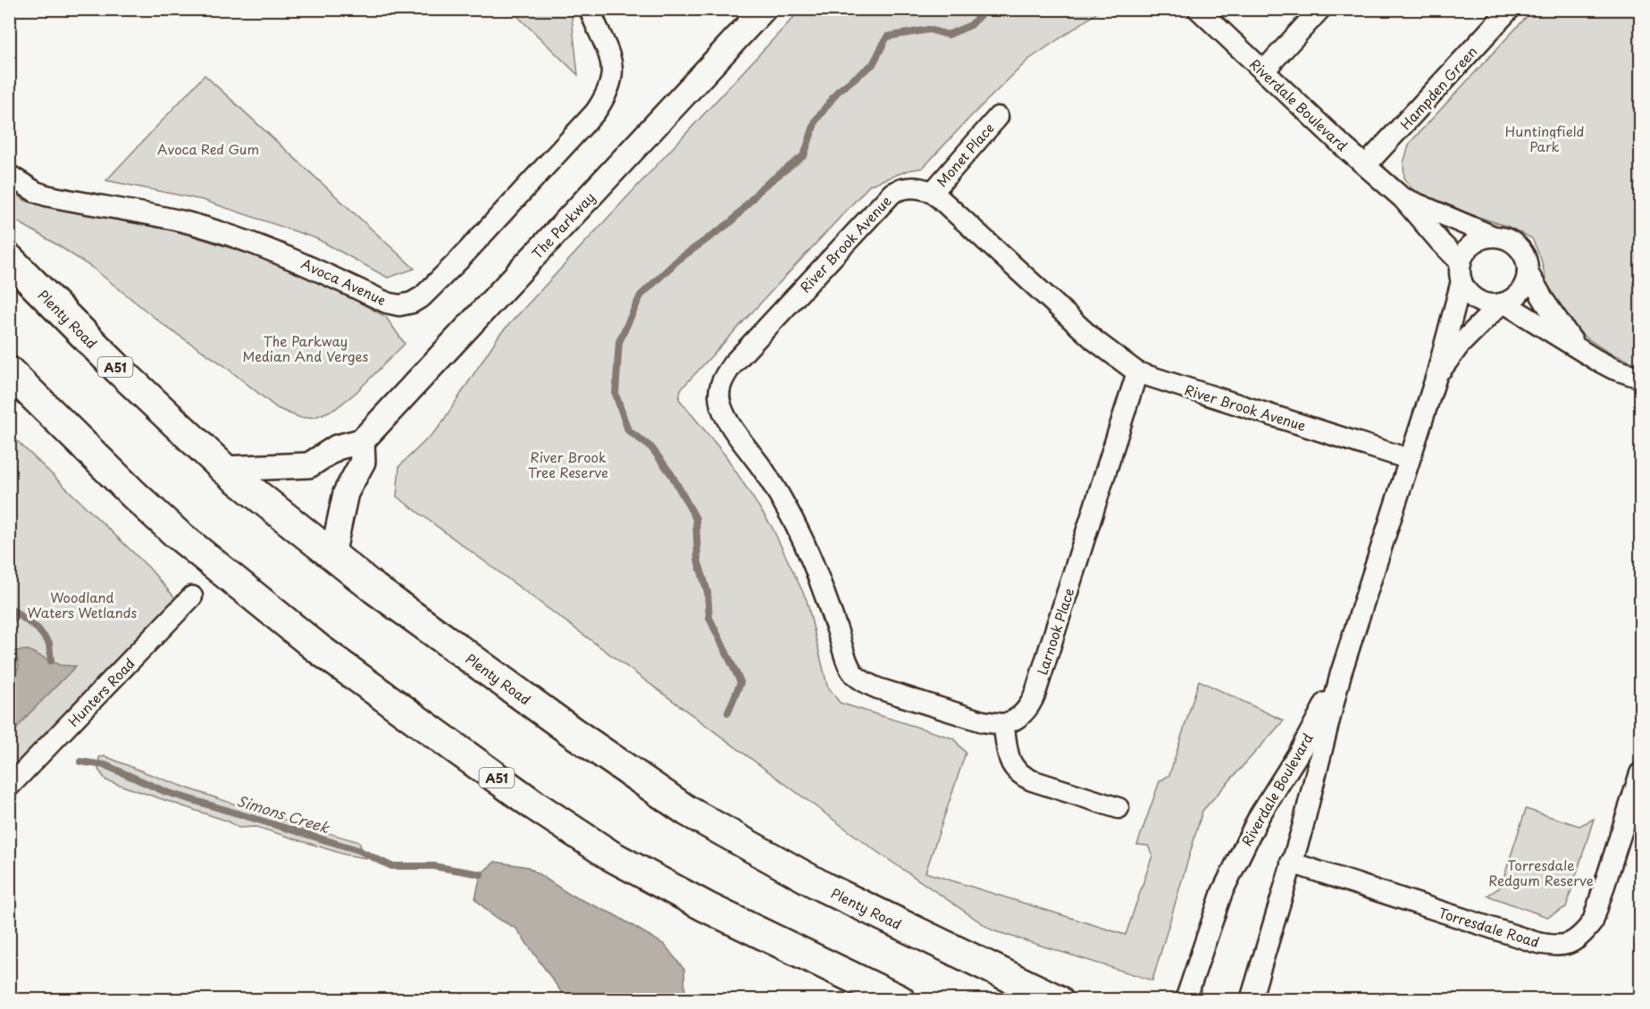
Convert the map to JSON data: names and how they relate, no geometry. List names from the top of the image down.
{
  "streets": {
    "highway": ["Plenty Road", "A51"],
    "street": [
      "Hampden Green",
      "Riverdale Boulevard",
      "Monet Place",
      "The Parkway",
      "River Brook Avenue",
      "Avoca Avenue",
      "Larnook Place",
      "Hunters Road",
      "Torresdale Road"
    ]
  },
  "crossings": [
    ["Hampden Green", "Riverdale Boulevard"],
    ["Riverdale Boulevard", "River Brook Avenue"],
    ["Riverdale Boulevard", "Torresdale Road"],
    ["Monet Place", "River Brook Avenue"],
    ["River Brook Avenue", "Larnook Place"]
  ],
  "water": ["Simons Creek"],
  "parks": [
    "Huntingfield Park",
    "Avoca Red Gum",
    "The Parkway Median And Verges",
    "River Brook Tree Reserve",
    "Woodland Waters Wetlands",
    "Torresdale Redgum Reserve"
  ]
}
